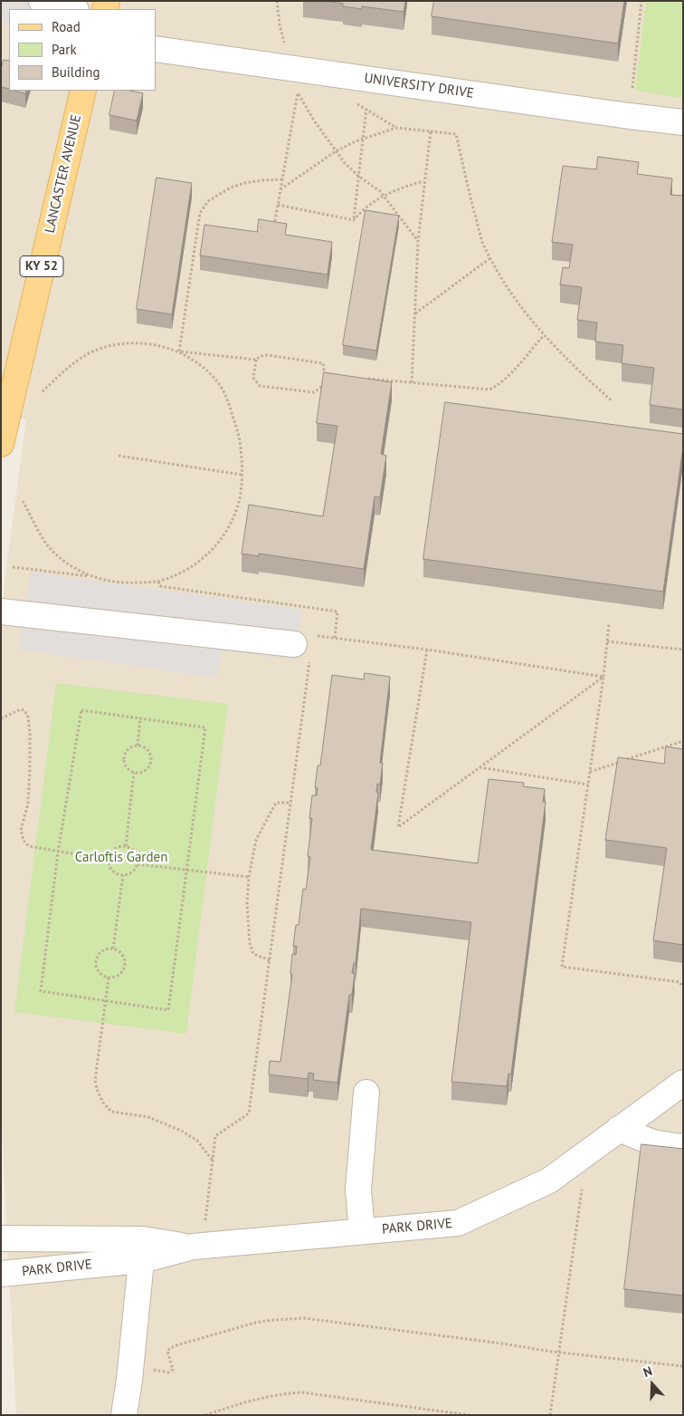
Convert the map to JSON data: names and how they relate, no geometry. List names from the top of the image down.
{
  "streets": {
    "main road": ["LANCASTER AVENUE", "KY 52"],
    "street": ["UNIVERSITY DRIVE", "PARK DRIVE"]
  },
  "parks": ["Carloftis Garden"],
  "legend": ["Road", "Park", "Building"],
  "north": "top"
}
